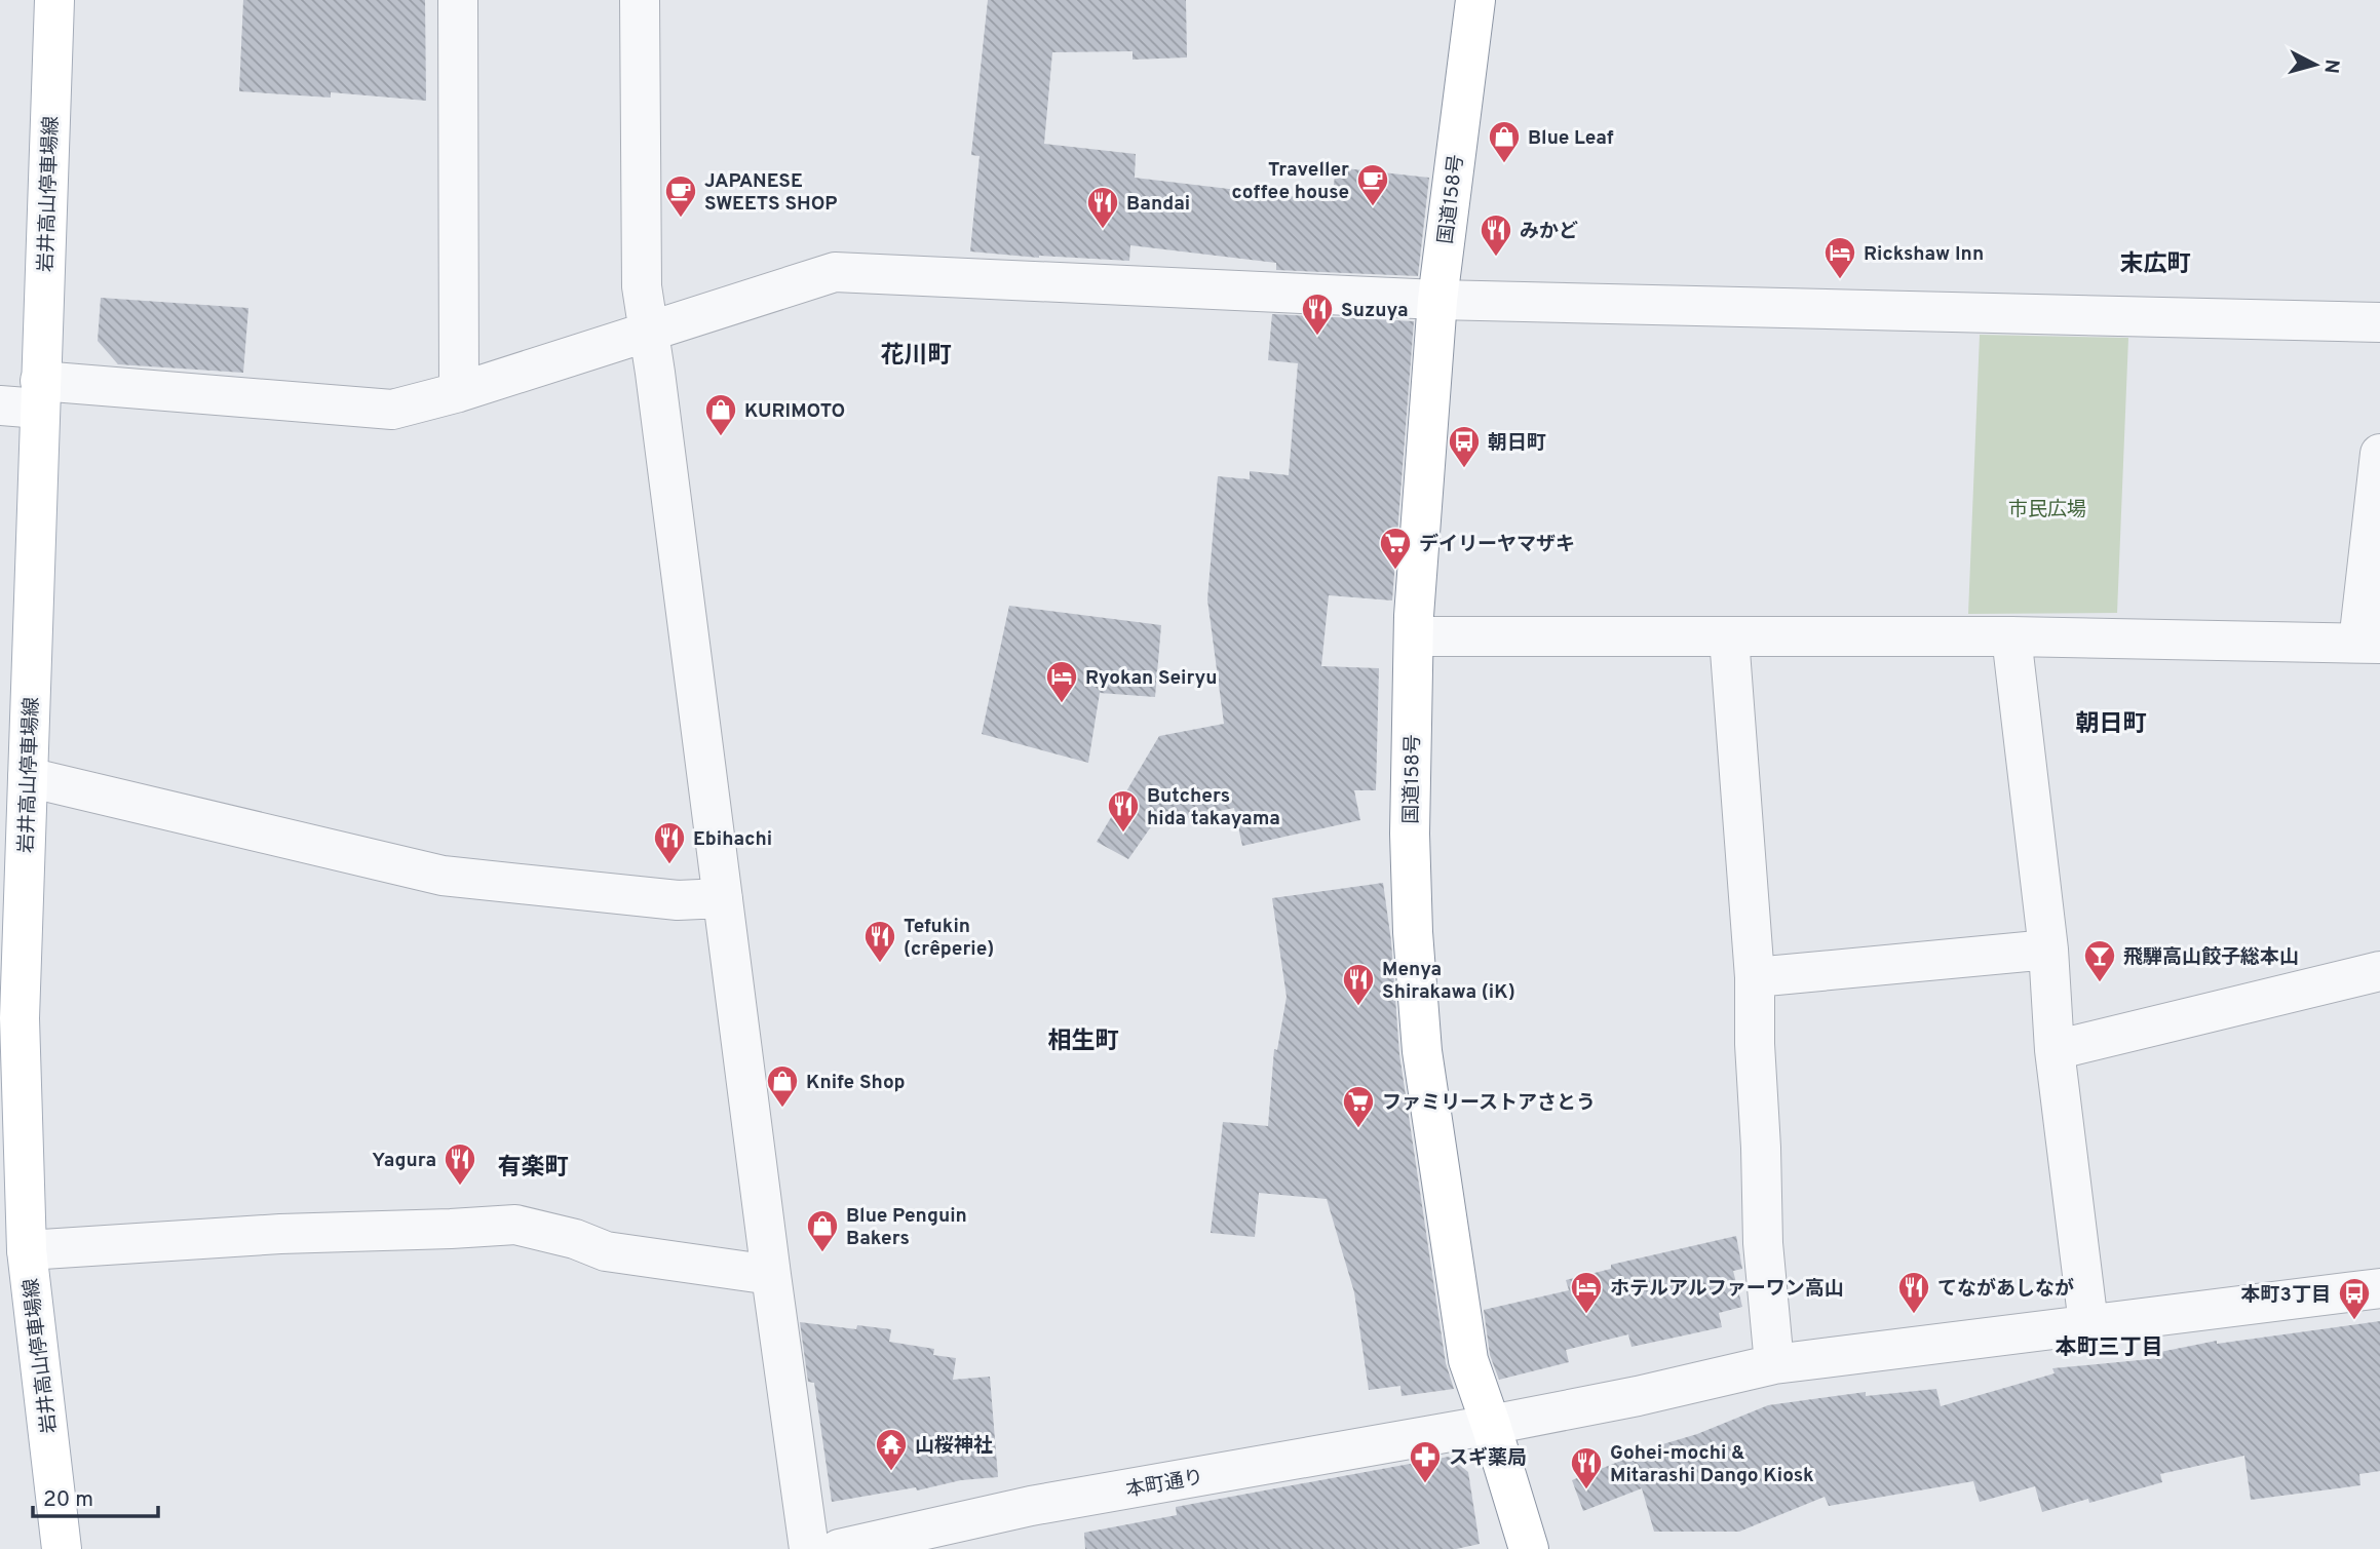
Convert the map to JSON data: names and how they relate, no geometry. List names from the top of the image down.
{
  "streets": {
    "main road": ["岩井高山停車場線", "国道158号"],
    "street": ["本町通り"]
  },
  "crossings": [
    ["国道158号", "本町通り"]
  ],
  "districts": [
    "末広町",
    "花川町",
    "朝日町",
    "相生町",
    "有楽町",
    "本町三丁目"
  ],
  "parks": ["市民広場"],
  "places": {
    "shop": [
      "Blue Leaf",
      "KURIMOTO",
      "Knife Shop",
      "Blue Penguin Bakers"
    ],
    "cafe": ["Traveller coffee house", "JAPANESE SWEETS SHOP"],
    "restaurant": [
      "Bandai",
      "みかど",
      "Suzuya",
      "Butchers hida takayama",
      "Ebihachi",
      "Tefukin (crêperie)",
      "Menya Shirakawa (iK)",
      "Yagura",
      "てながあしなが",
      "Gohei-mochi & Mitarashi Dango Kiosk"
    ],
    "hotel": ["Rickshaw Inn", "Ryokan Seiryu", "ホテルアルファーワン高山"],
    "bus stop": ["朝日町", "本町3丁目"],
    "supermarket": ["デイリーヤマザキ", "ファミリーストアさとう"],
    "bar": ["飛騨高山餃子総本山"],
    "temple": ["山桜神社"],
    "pharmacy": ["スギ薬局"]
  },
  "scale_bar": "20 m",
  "north": "right"
}
